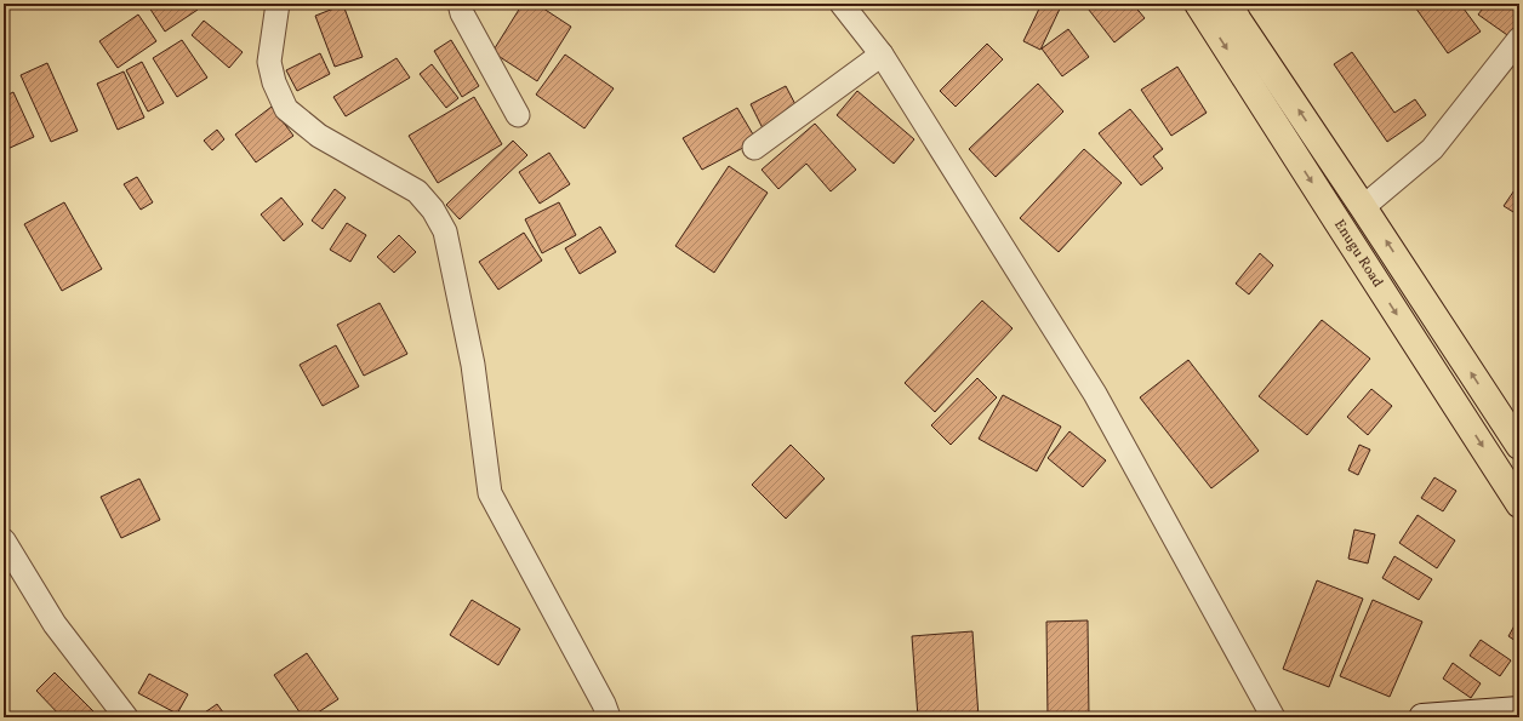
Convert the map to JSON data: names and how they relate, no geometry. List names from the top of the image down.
{
  "streets": {
    "main road": ["Enugu Road"]
  }
}
